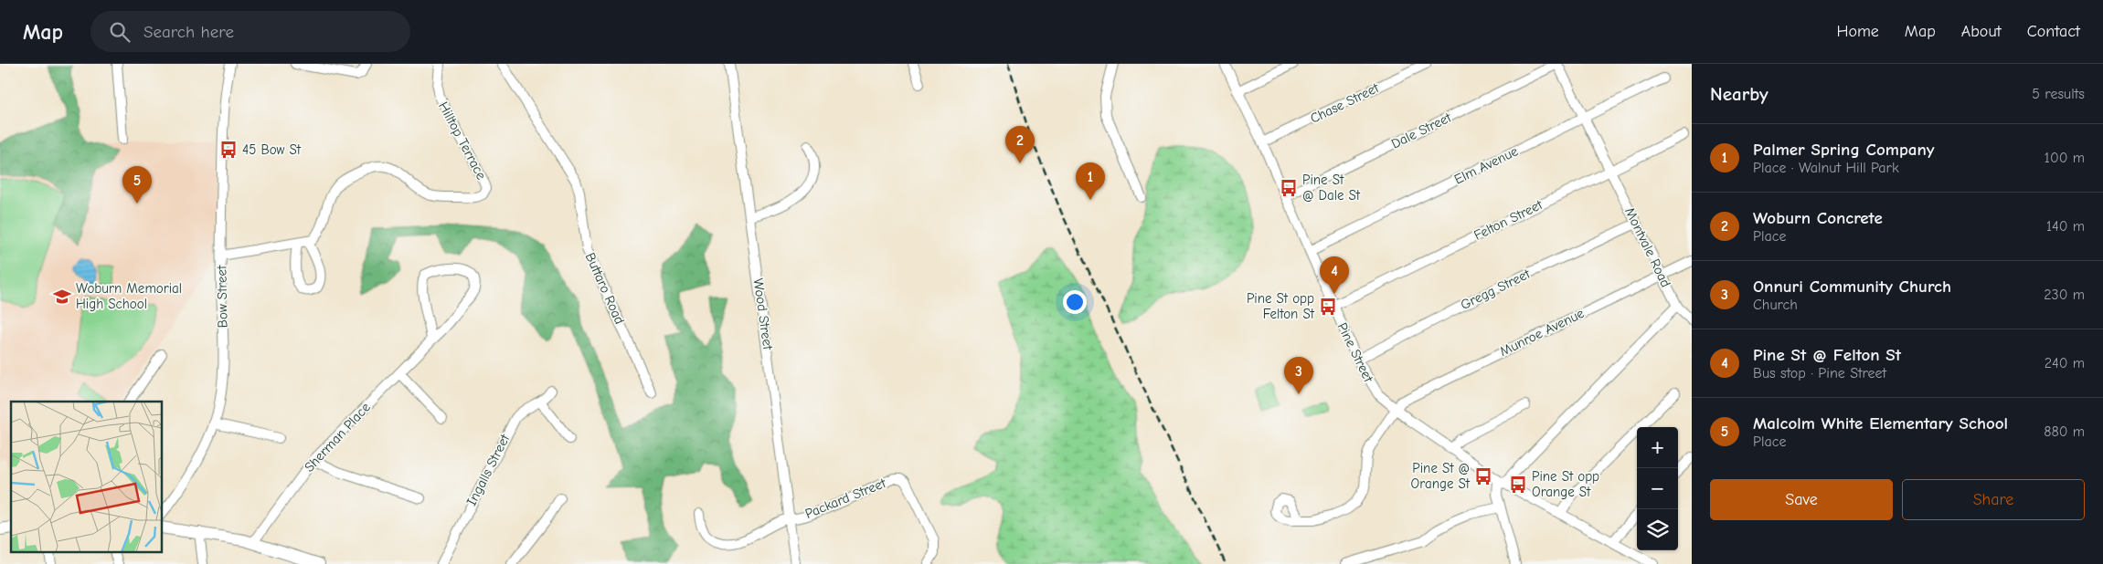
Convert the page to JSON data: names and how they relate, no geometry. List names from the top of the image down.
{
  "streets": {
    "street": [
      "Chase Street",
      "Dale Street",
      "Hilltop Terrace",
      "Elm Avenue",
      "Felton Street",
      "Montvale Road",
      "Buttaro Road",
      "Gregg Street",
      "Bow Street",
      "Wood Street",
      "Munroe Avenue",
      "Pine Street",
      "Sherman Place",
      "Ingalls Street",
      "Packard Street"
    ]
  },
  "crossings": [
    ["Chase Street", "Pine Street"],
    ["Dale Street", "Montvale Road"],
    ["Dale Street", "Pine Street"],
    ["Elm Avenue", "Montvale Road"],
    ["Elm Avenue", "Pine Street"],
    ["Felton Street", "Montvale Road"],
    ["Felton Street", "Pine Street"],
    ["Montvale Road", "Gregg Street"],
    ["Montvale Road", "Munroe Avenue"],
    ["Gregg Street", "Pine Street"],
    ["Wood Street", "Packard Street"],
    ["Munroe Avenue", "Pine Street"]
  ],
  "places": {
    "bus stop": [
      "45 Bow St",
      "Pine St @ Dale St",
      "Pine St opp Felton St",
      "Pine St @ Orange St",
      "Pine St opp Orange St"
    ],
    "school or university": ["Woburn Memorial High School"]
  },
  "page": {
    "header": "Map",
    "search": "Search here",
    "nav": [
      "Home",
      "Map",
      "About",
      "Contact"
    ],
    "heading": ["Nearby", "5 results"],
    "list": [
      {
        "mark": "1",
        "name": "Palmer Spring Company",
        "note": "Place · Walnut Hill Park",
        "value": "100 m"
      },
      {
        "mark": "2",
        "name": "Woburn Concrete",
        "note": "Place",
        "value": "140 m"
      },
      {
        "mark": "3",
        "name": "Onnuri Community Church",
        "note": "Church",
        "value": "230 m"
      },
      {
        "mark": "4",
        "name": "Pine St @ Felton St",
        "note": "Bus stop · Pine Street",
        "value": "240 m"
      },
      {
        "mark": "5",
        "name": "Malcolm White Elementary School",
        "note": "Place",
        "value": "880 m"
      }
    ],
    "pins": [
      "2",
      "1",
      "5",
      "4",
      "3"
    ],
    "map_buttons": ["+", "−"],
    "buttons": ["Save", "Share"]
  }
}
